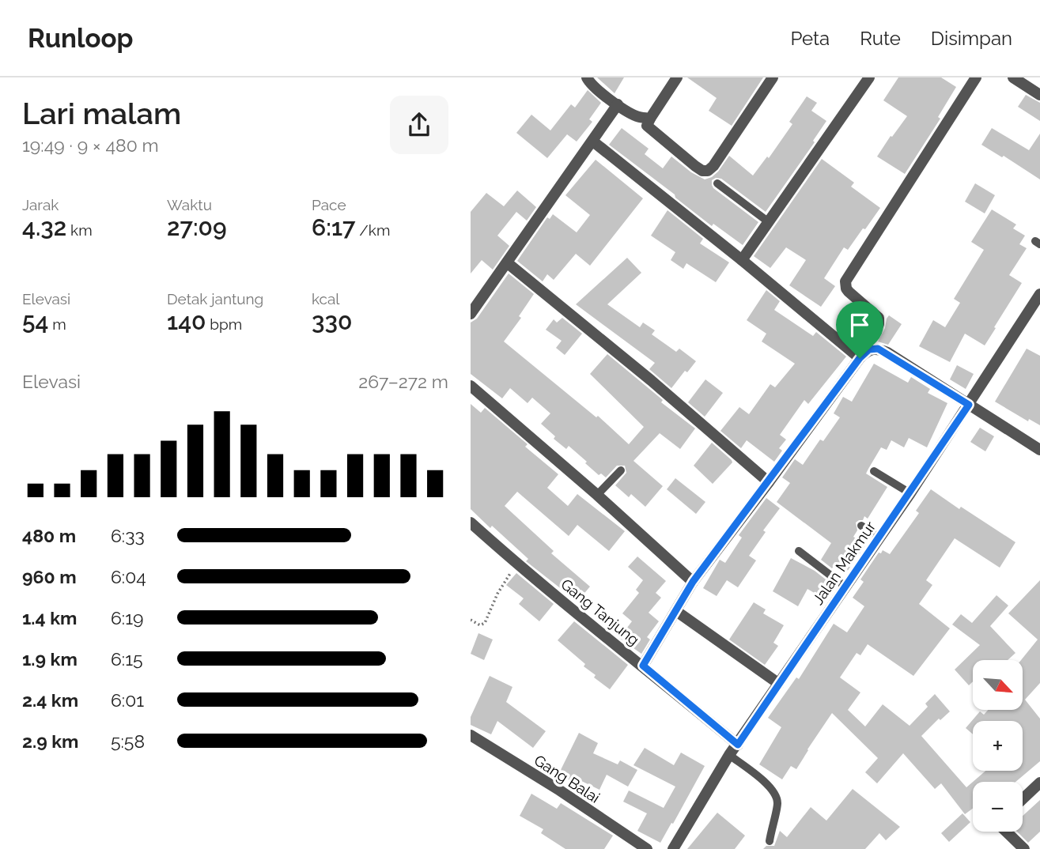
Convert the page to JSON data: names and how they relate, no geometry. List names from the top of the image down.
{
  "streets": {
    "street": ["Jalan Makmur", "Gang Tanjung", "Gang Balai"]
  },
  "crossings": [
    ["Jalan Makmur", "Gang Tanjung"]
  ],
  "north": "bottom right",
  "page": {
    "header": "Runloop",
    "nav": ["Peta", "Rute", "Disimpan"],
    "heading": ["Lari malam", "19:49 · 9 × 480 m"],
    "stats": [
      ["Jarak", "4.32 km"],
      ["Waktu", "27:09"],
      ["Pace", "6:17 /km"],
      ["Elevasi", "54 m"],
      ["Detak jantung", "140 bpm"],
      ["kcal", "330"]
    ],
    "chart": ["Elevasi", "267–272 m"],
    "list": [
      {
        "name": "480 m",
        "note": "6:33"
      },
      {
        "name": "960 m",
        "note": "6:04"
      },
      {
        "name": "1.4 km",
        "note": "6:19"
      },
      {
        "name": "1.9 km",
        "note": "6:15"
      },
      {
        "name": "2.4 km",
        "note": "6:01"
      },
      {
        "name": "2.9 km",
        "note": "5:58"
      }
    ],
    "map_buttons": ["+", "−"]
  }
}
